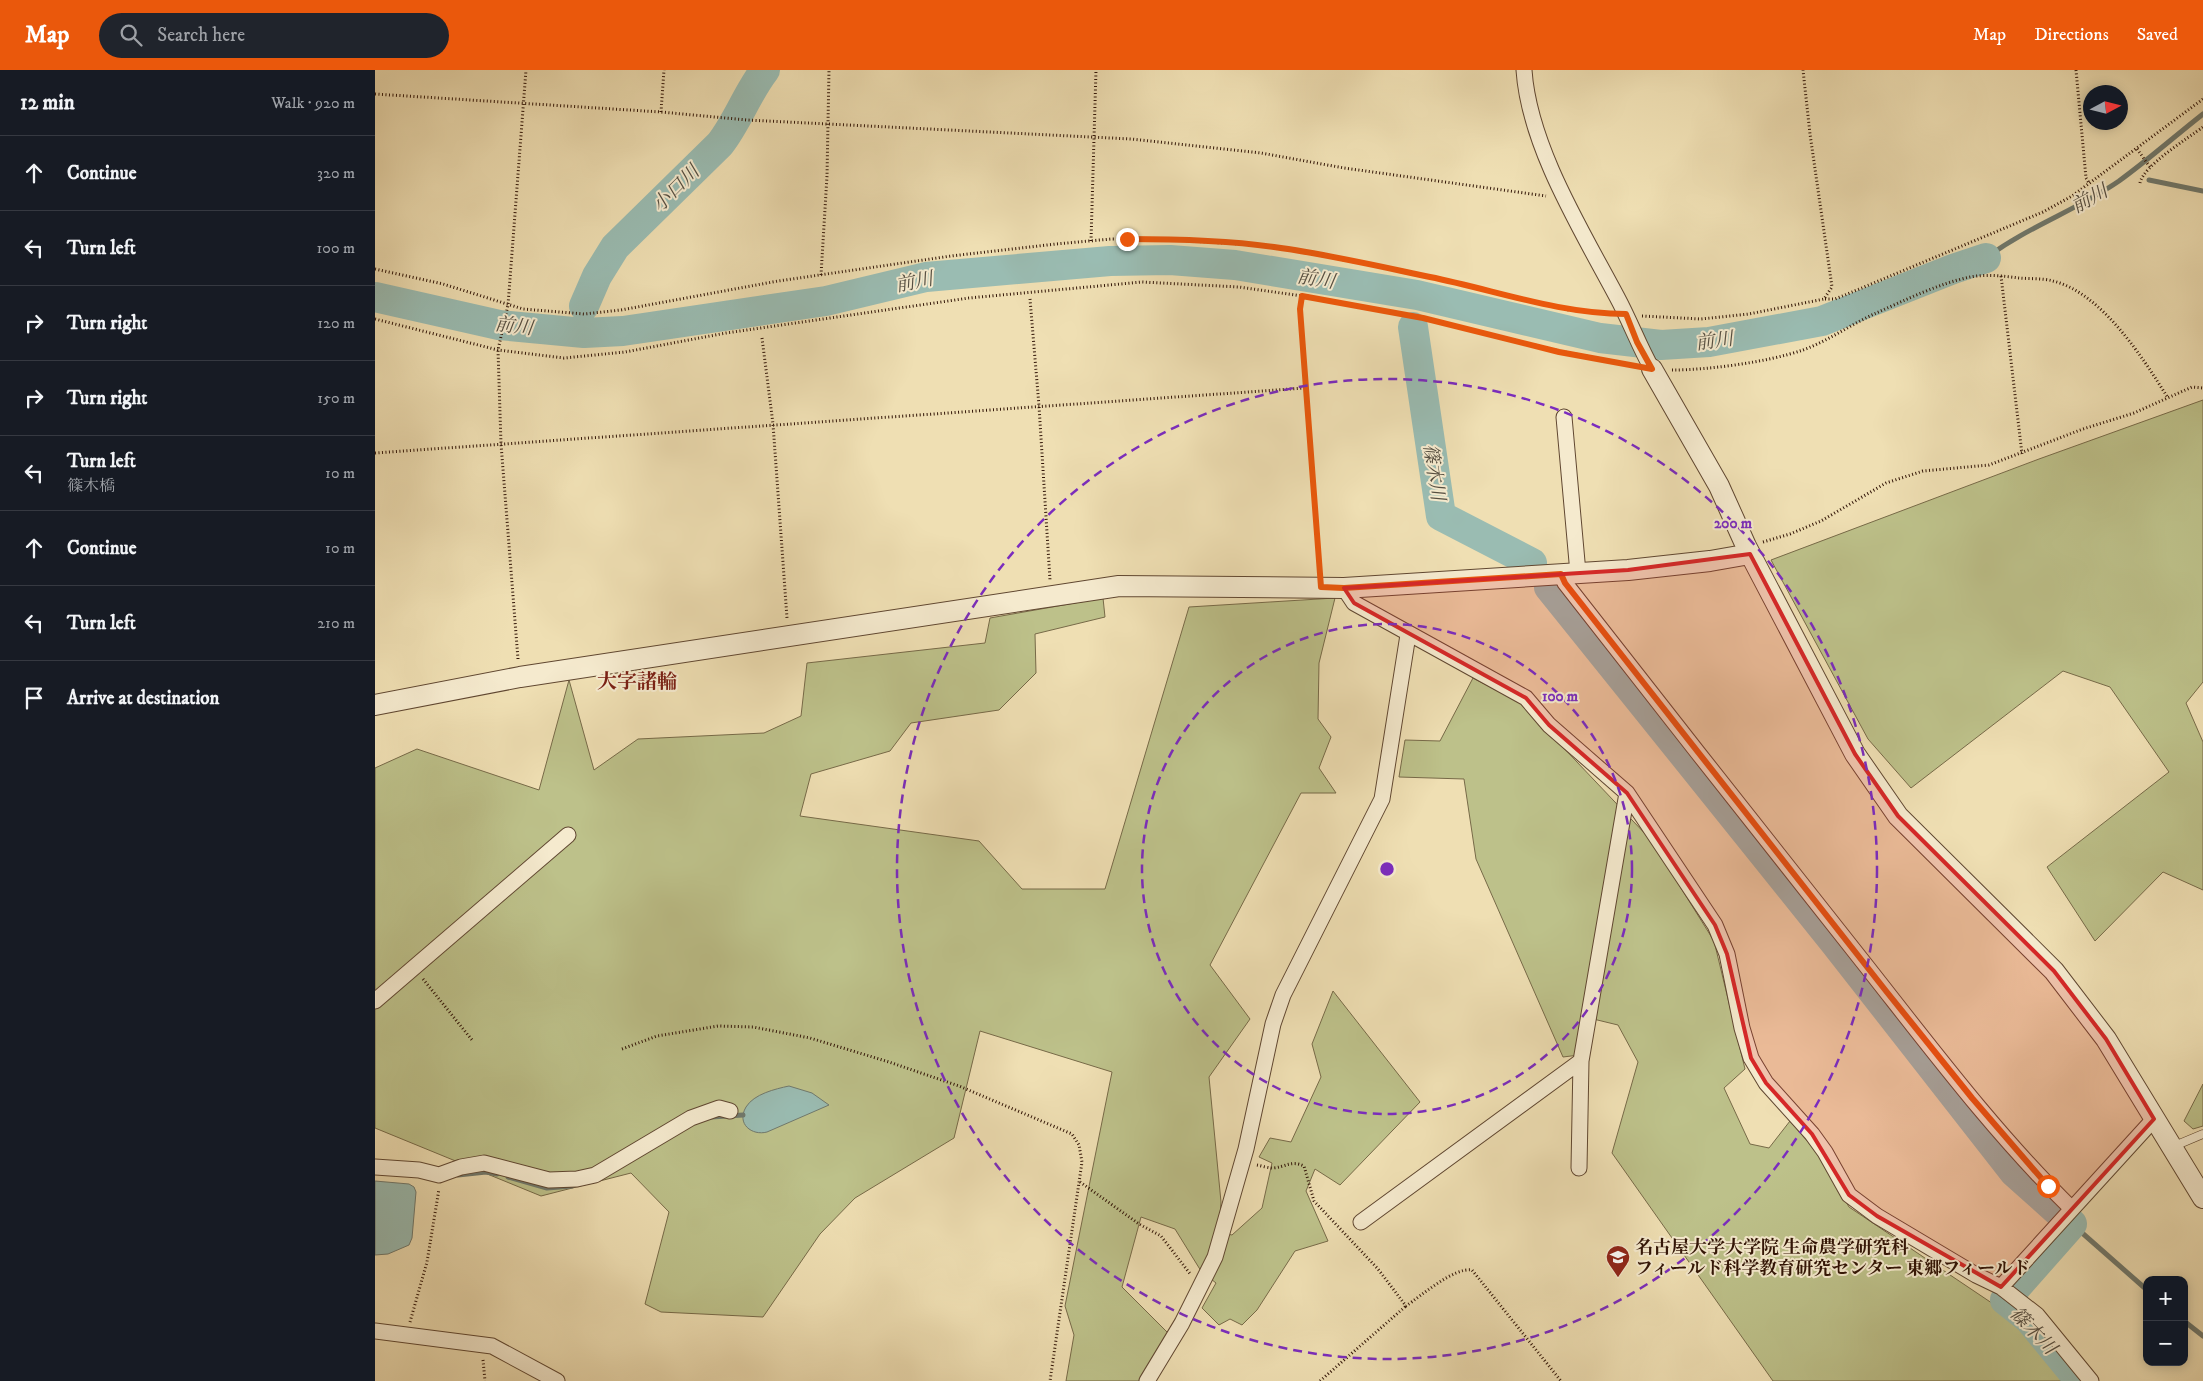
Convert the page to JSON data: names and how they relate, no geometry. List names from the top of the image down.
{
  "districts": ["大字諸輪"],
  "water": ["小口川", "前川", "篠木川"],
  "places": {
    "school or university": ["名古屋大学大学院 生命農学研究科 フィールド科学教育研究センター 東郷フィールド"]
  },
  "north": "right",
  "page": {
    "header": "Map",
    "search": "Search here",
    "nav": ["Map", "Directions", "Saved"],
    "heading": ["12 min", "Walk · 920 m"],
    "list": [
      ["Continue", "320 m"],
      ["Turn left", "100 m"],
      ["Turn right", "120 m"],
      ["Turn right", "150 m"],
      ["Turn left", "篠木橋", "10 m"],
      ["Continue", "10 m"],
      ["Turn left", "210 m"],
      "Arrive at destination"
    ],
    "map_buttons": ["+", "−"]
  },
  "rings": ["200 m", "100 m"]
}
